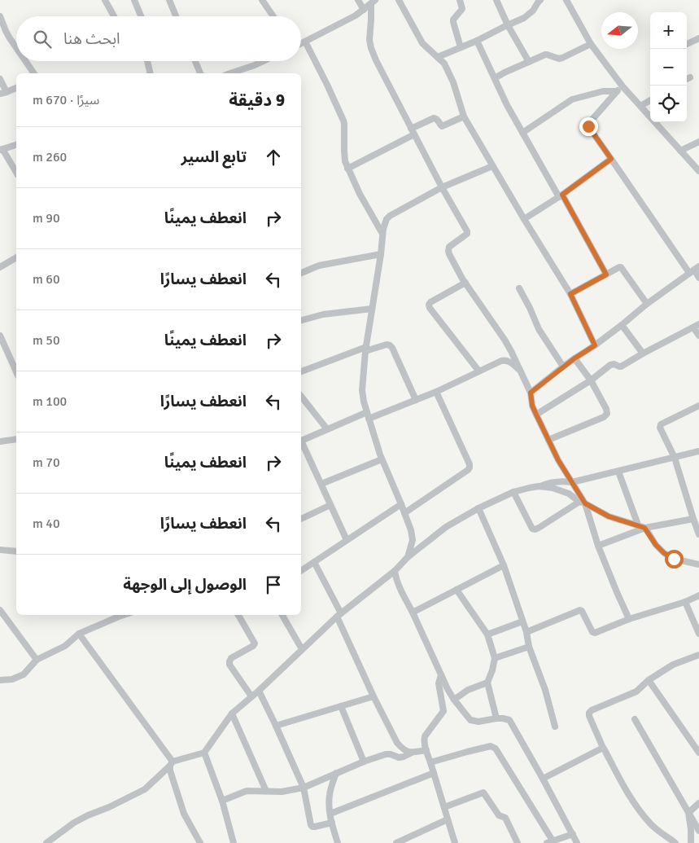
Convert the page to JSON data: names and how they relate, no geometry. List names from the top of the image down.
{
  "north": "left",
  "page": {
    "map_buttons": ["+", "−"],
    "search": "ابحث هنا",
    "heading": ["9 دقيقة", "سيرًا · 670 m"],
    "list": [
      ["تابع السير", "260 m"],
      ["انعطف يمينًا", "90 m"],
      ["انعطف يسارًا", "60 m"],
      ["انعطف يمينًا", "50 m"],
      ["انعطف يسارًا", "100 m"],
      ["انعطف يمينًا", "70 m"],
      ["انعطف يسارًا", "40 m"],
      "الوصول إلى الوجهة"
    ]
  }
}
